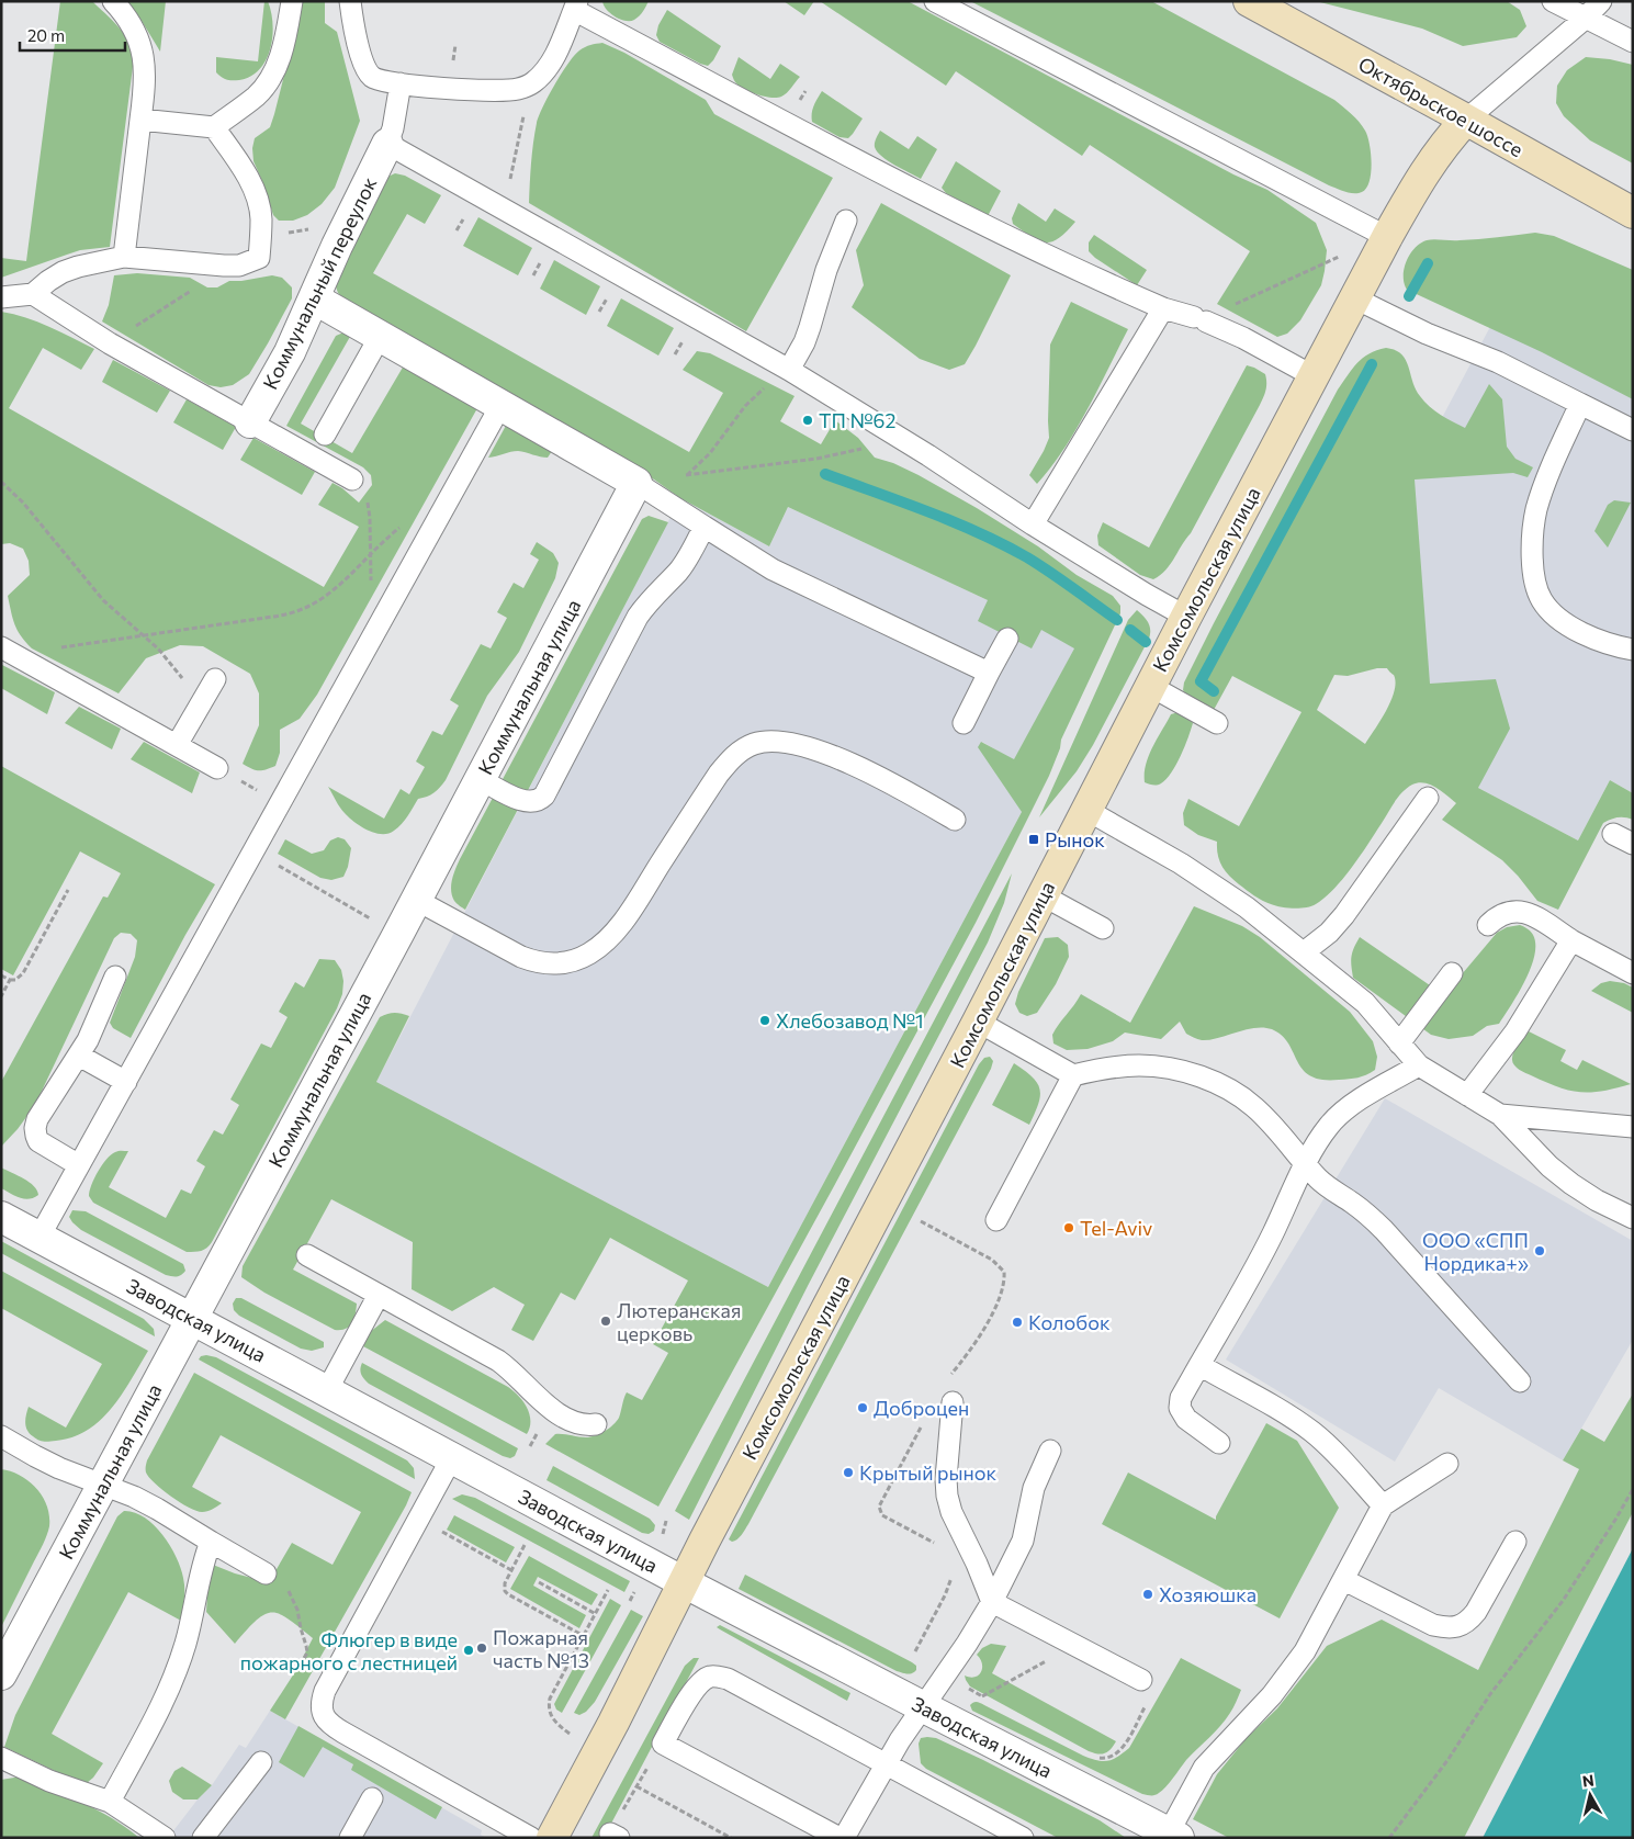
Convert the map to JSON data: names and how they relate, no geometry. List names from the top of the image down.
{
  "streets": {
    "street": [
      "Октябрьское шоссе",
      "Коммунальный переулок",
      "Комсомольская улица",
      "Коммунальная улица",
      "Заводская улица"
    ]
  },
  "crossings": [
    ["Октябрьское шоссе", "Комсомольская улица"],
    ["Комсомольская улица", "Заводская улица"],
    ["Коммунальная улица", "Заводская улица"]
  ],
  "places": {
    "other": [
      "ТП №62",
      "Хлебозавод №1",
      "Tel-Aviv",
      "ООО «СПП Нордика+»",
      "Лютеранская церковь",
      "Колобок",
      "Доброцен",
      "Крытый рынок",
      "Хозяюшка",
      "Пожарная часть №13",
      "Флюгер в виде пожарного с лестницей"
    ],
    "transit": ["Рынок"]
  },
  "scale_bar": "20 m",
  "north": "top"
}
